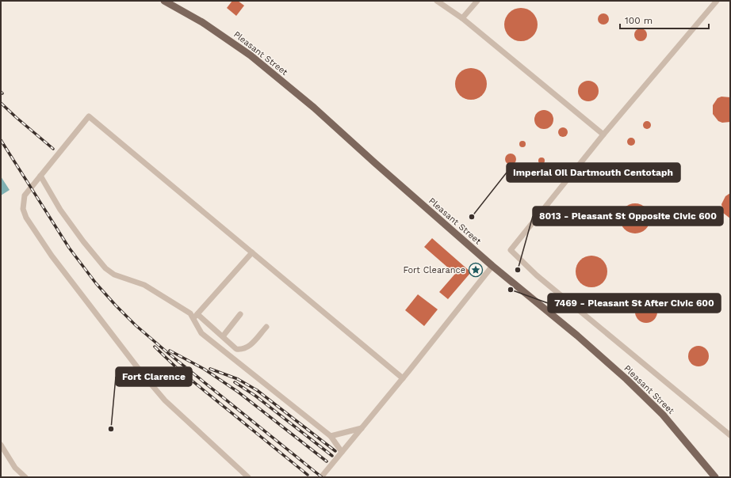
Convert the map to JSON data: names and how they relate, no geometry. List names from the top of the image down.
{
  "streets": {
    "main road": ["Pleasant Street"]
  },
  "places": {
    "other": [
      "Imperial Oil Dartmouth Centotaph",
      "8013 - Pleasant St Opposite Civic 600",
      "7469 - Pleasant St After Civic 600",
      "Fort Clarence"
    ],
    "place": ["Fort Clearance"]
  },
  "scale_bar": "100 m"
}
